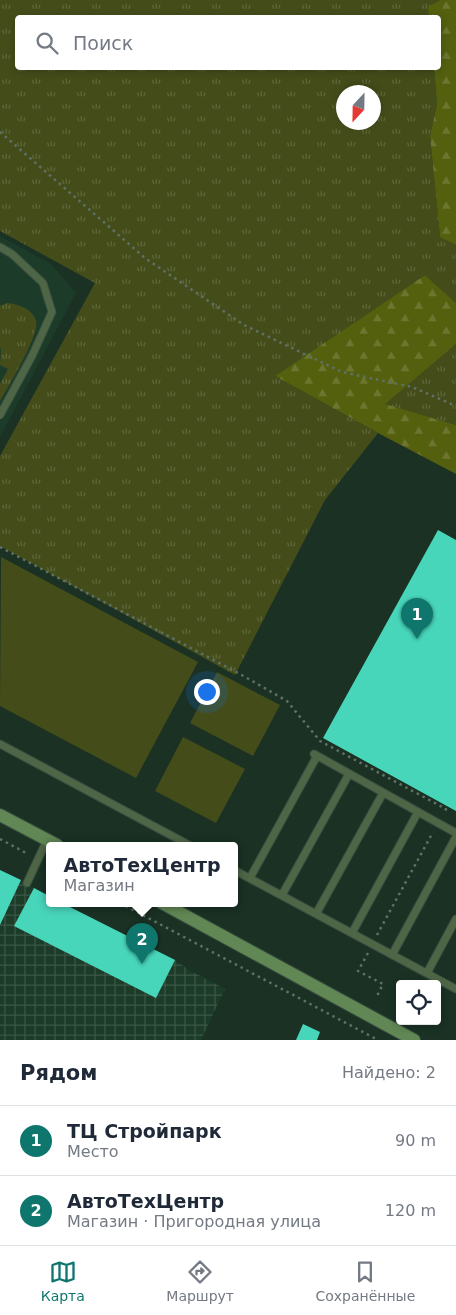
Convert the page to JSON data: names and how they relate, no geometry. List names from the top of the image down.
{
  "north": "bottom",
  "page": {
    "search": "Поиск",
    "pins": ["1", "2"],
    "popup": ["АвтоТехЦентр", "Магазин"],
    "heading": ["Рядом", "Найдено: 2"],
    "list": [
      {
        "mark": "1",
        "name": "ТЦ Стройпарк",
        "note": "Место",
        "value": "90 m"
      },
      {
        "mark": "2",
        "name": "АвтоТехЦентр",
        "note": "Магазин · Пригородная улица",
        "value": "120 m"
      }
    ],
    "nav": ["Карта", "Маршрут", "Сохранённые"]
  }
}
